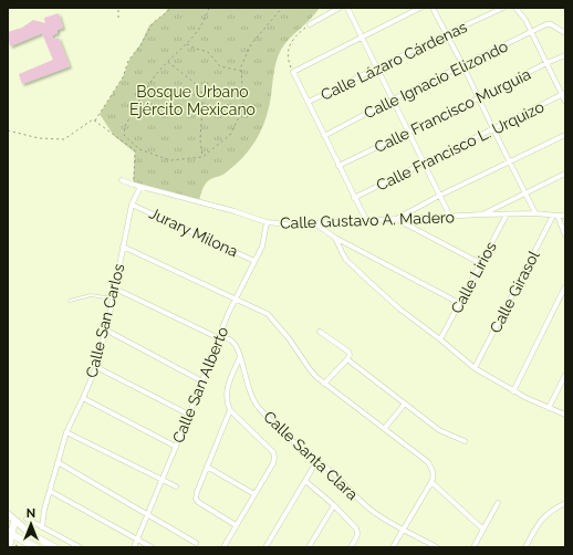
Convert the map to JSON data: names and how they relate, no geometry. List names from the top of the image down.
{
  "streets": {
    "street": [
      "Calle Lázaro Cárdenas",
      "Calle Ignacio Elizondo",
      "Calle Francisco Murguía",
      "Calle Francisco L. Urquizo",
      "Calle Gustavo A. Madero",
      "Jurary Milona",
      "Calle Lirios",
      "Calle Girasol",
      "Calle San Carlos",
      "Calle San Alberto",
      "Calle Santa Clara"
    ]
  },
  "crossings": [
    ["Calle Gustavo A. Madero", "Calle Lirios"],
    ["Calle Gustavo A. Madero", "Calle Girasol"],
    ["Calle Gustavo A. Madero", "Calle San Carlos"],
    ["Calle Gustavo A. Madero", "Calle San Alberto"],
    ["Jurary Milona", "Calle San Carlos"],
    ["Jurary Milona", "Calle San Alberto"],
    ["Calle San Alberto", "Calle Santa Clara"]
  ],
  "parks": ["Bosque Urbano Ejército Mexicano"],
  "north": "top"
}
